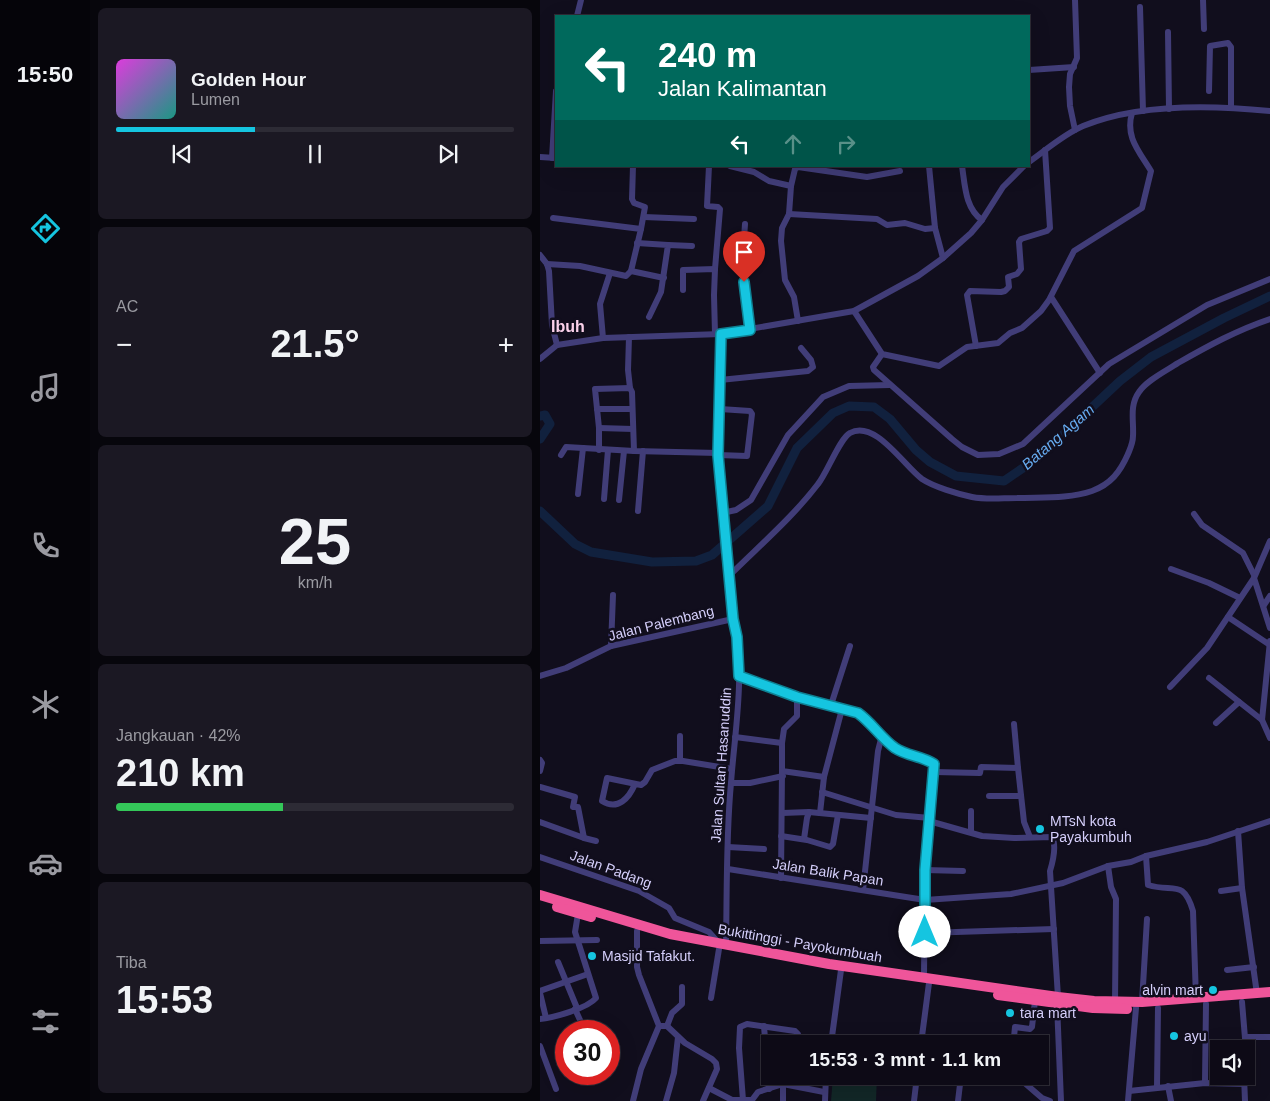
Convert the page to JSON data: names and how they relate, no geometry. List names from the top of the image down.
{
  "streets": {
    "highway": ["Bukittinggi - Payokumbuah"],
    "street": [
      "Jalan Palembang",
      "Jalan Sultan Hasanuddin",
      "Jalan Padang",
      "Jalan Balik Papan"
    ]
  },
  "crossings": [
    ["Jalan Palembang", "Jalan Sultan Hasanuddin"],
    ["Jalan Sultan Hasanuddin", "Jalan Padang"],
    ["Jalan Sultan Hasanuddin", "Jalan Balik Papan"],
    ["Jalan Sultan Hasanuddin", "Bukittinggi - Payokumbuah"],
    ["Jalan Padang", "Bukittinggi - Payokumbuah"]
  ],
  "districts": ["Ibuh"],
  "water": ["Batang Agam"],
  "places": [
    "MTsN kota Payakumbuh",
    "Masjid Tafakut.",
    "alvin mart",
    "tara mart",
    "ayu"
  ],
  "page": {
    "tabs": "15:50",
    "turn": ["240 m", "Jalan Kalimantan"],
    "song": ["Golden Hour", "Lumen"],
    "tile": [
      "AC",
      ["25", "km/h"],
      ["Jangkauan · 42%", "210 km"],
      ["Tiba", "15:53"]
    ],
    "heat": ["−", "21.5°", "+"],
    "limit": "30",
    "trip": "15:53 · 3 mnt · 1.1 km"
  }
}
